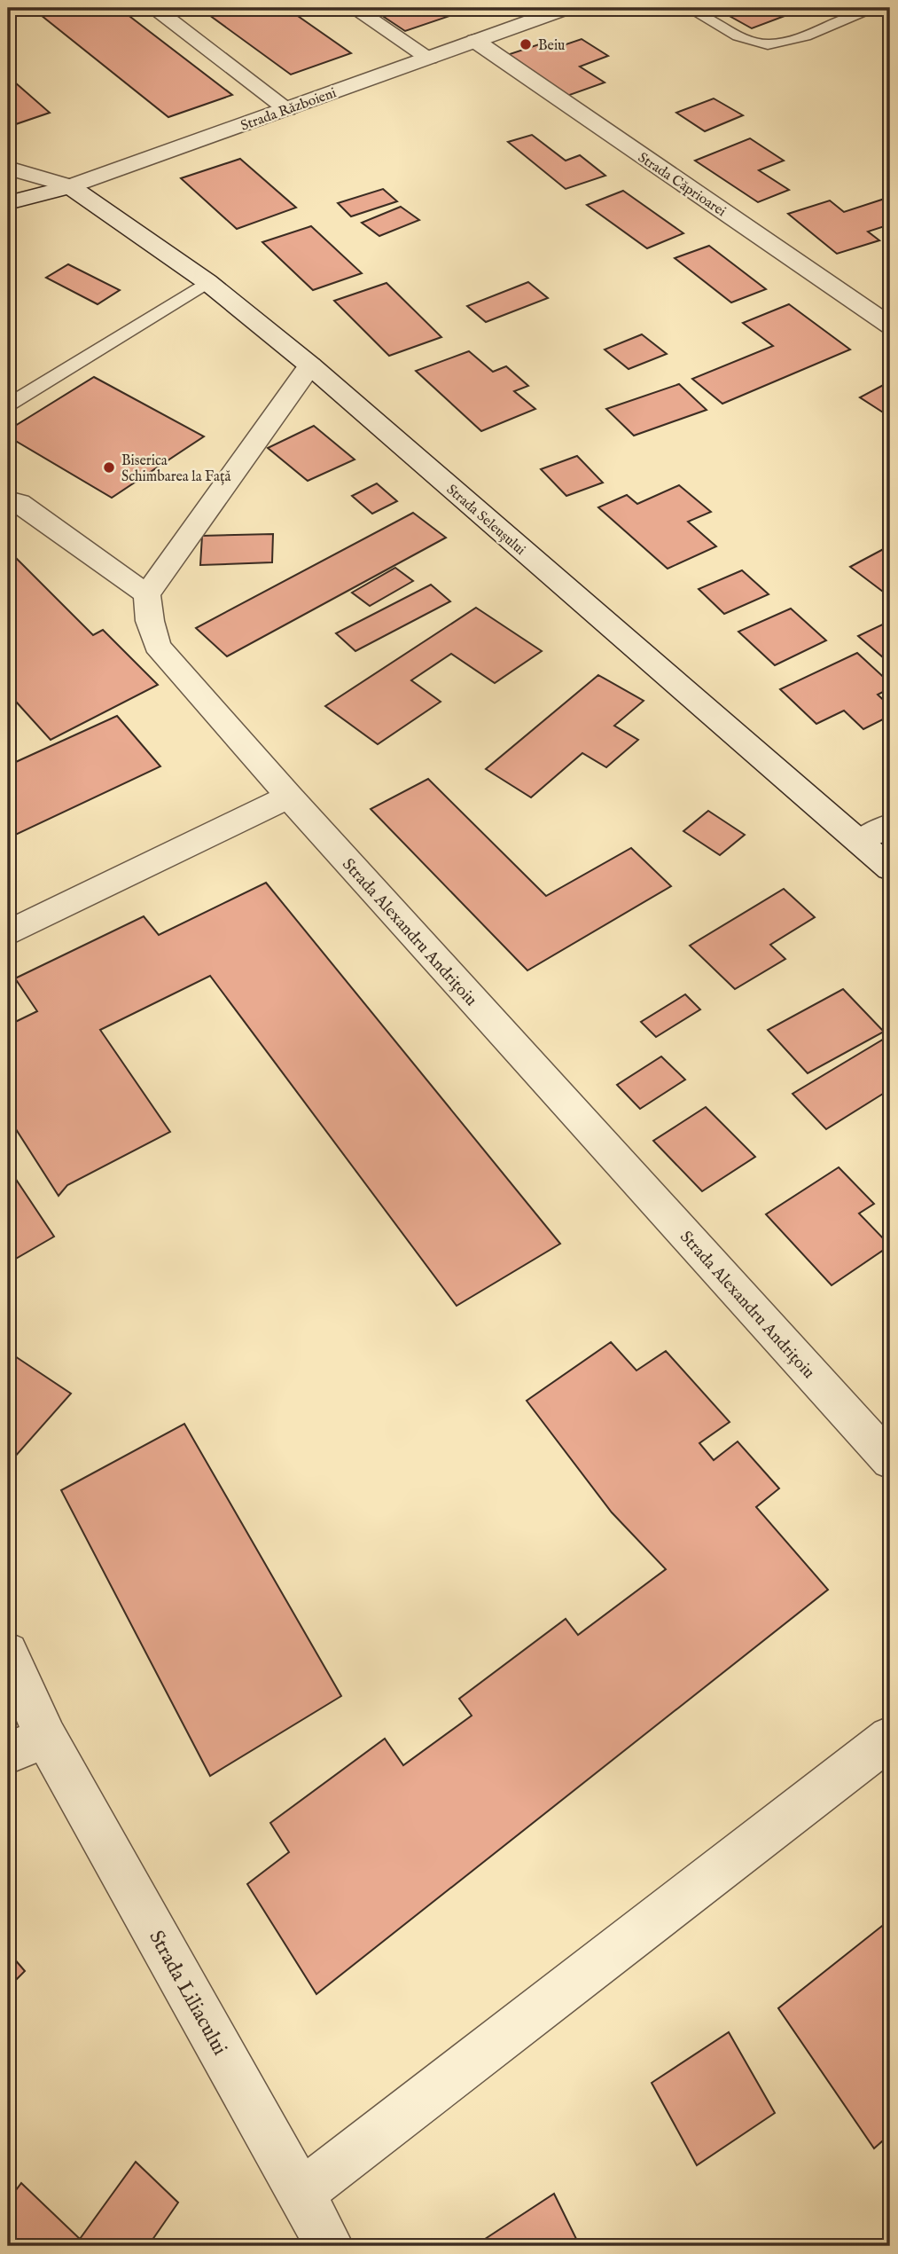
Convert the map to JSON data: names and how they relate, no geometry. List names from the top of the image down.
{
  "streets": {
    "street": [
      "Strada Războieni",
      "Strada Căprioarei",
      "Strada Seleușului",
      "Strada Alexandru Andrițoiu",
      "Strada Liliacului"
    ]
  },
  "crossings": [
    ["Strada Războieni", "Strada Căprioarei"],
    ["Strada Războieni", "Strada Seleușului"]
  ],
  "places": ["Beiu", "Biserica Schimbarea la Față"]
}
